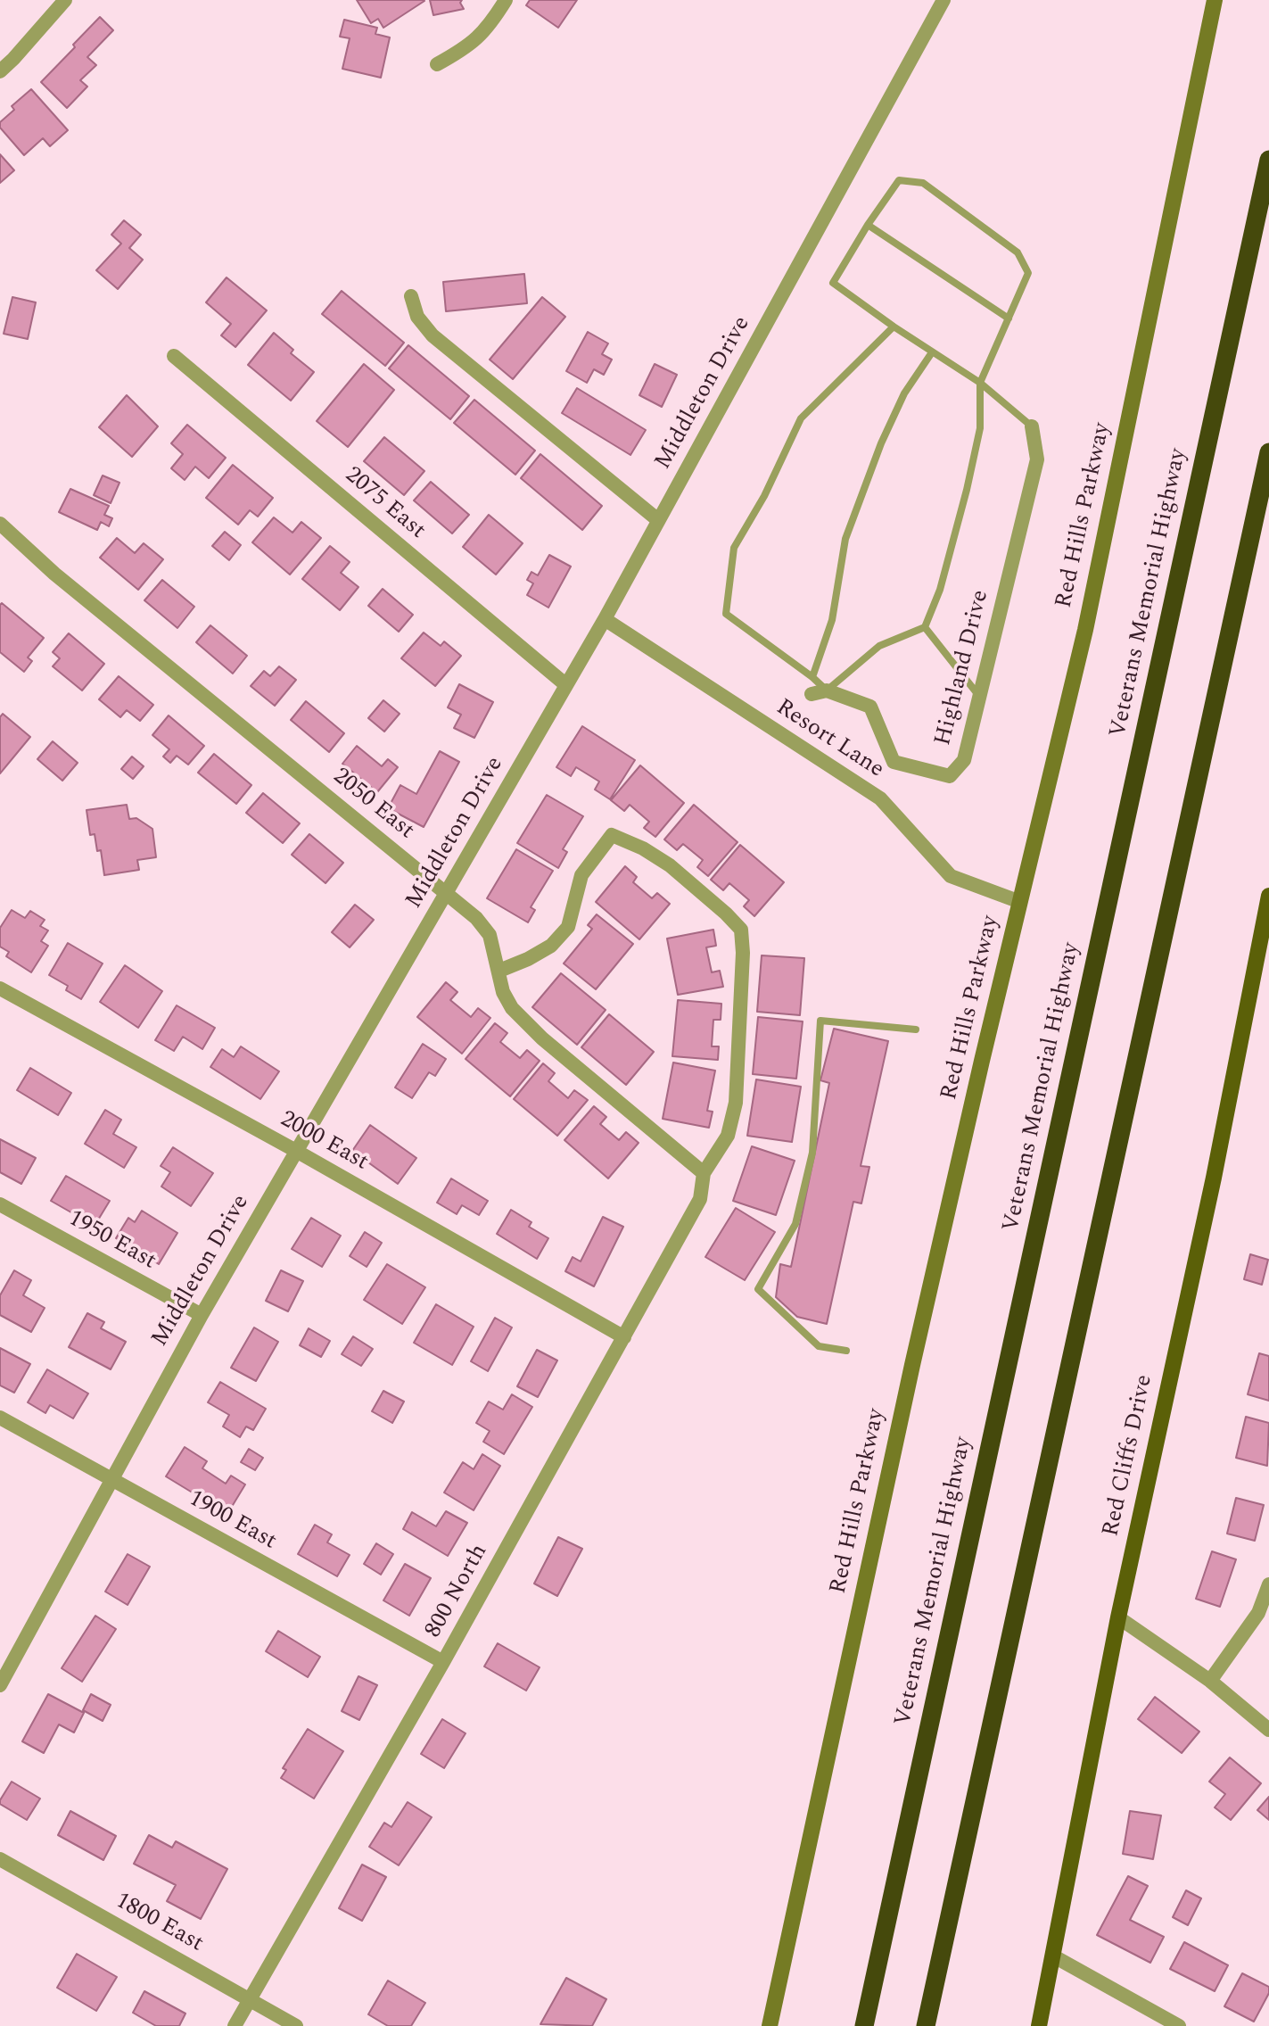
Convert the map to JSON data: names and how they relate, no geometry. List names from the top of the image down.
{
  "streets": {
    "highway": ["Veterans Memorial Highway"],
    "main road": ["Red Hills Parkway", "Red Cliffs Drive"],
    "street": [
      "Middleton Drive",
      "2075 East",
      "Highland Drive",
      "Resort Lane",
      "2050 East",
      "2000 East",
      "1950 East",
      "1900 East",
      "800 North",
      "1800 East"
    ]
  },
  "crossings": [
    ["Middleton Drive", "2075 East"],
    ["Middleton Drive", "Resort Lane"],
    ["Middleton Drive", "2050 East"],
    ["Middleton Drive", "2000 East"],
    ["Middleton Drive", "1950 East"],
    ["Middleton Drive", "1900 East"],
    ["Red Hills Parkway", "Resort Lane"],
    ["2050 East", "800 North"],
    ["2000 East", "800 North"],
    ["1900 East", "800 North"],
    ["800 North", "1800 East"]
  ]
}
